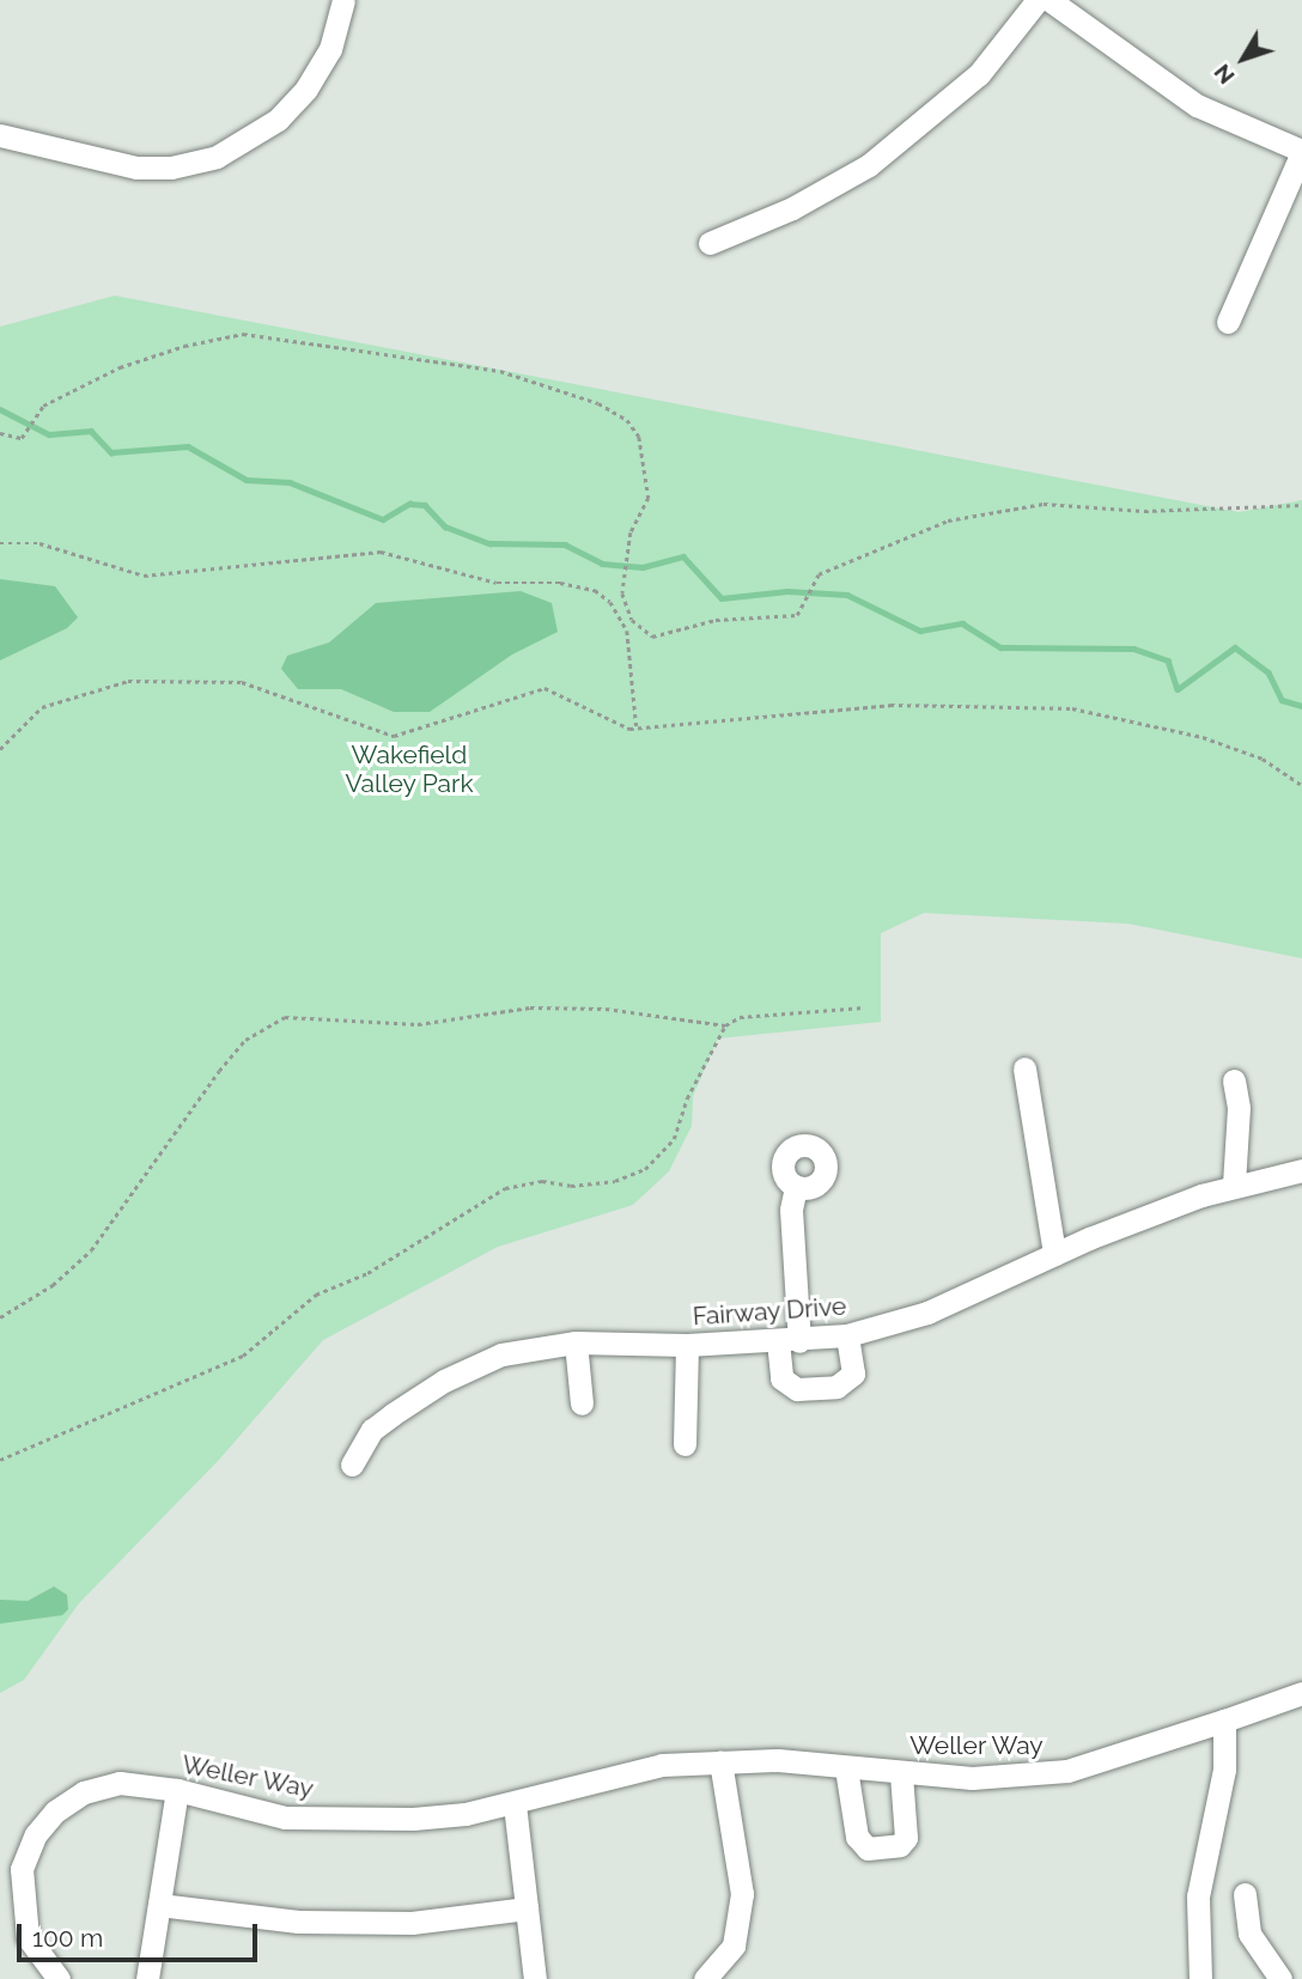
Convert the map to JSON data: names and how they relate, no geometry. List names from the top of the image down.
{
  "streets": {
    "street": ["Fairway Drive", "Weller Way"]
  },
  "parks": ["Wakefield Valley Park"],
  "scale_bar": "100 m",
  "north": "bottom left"
}
